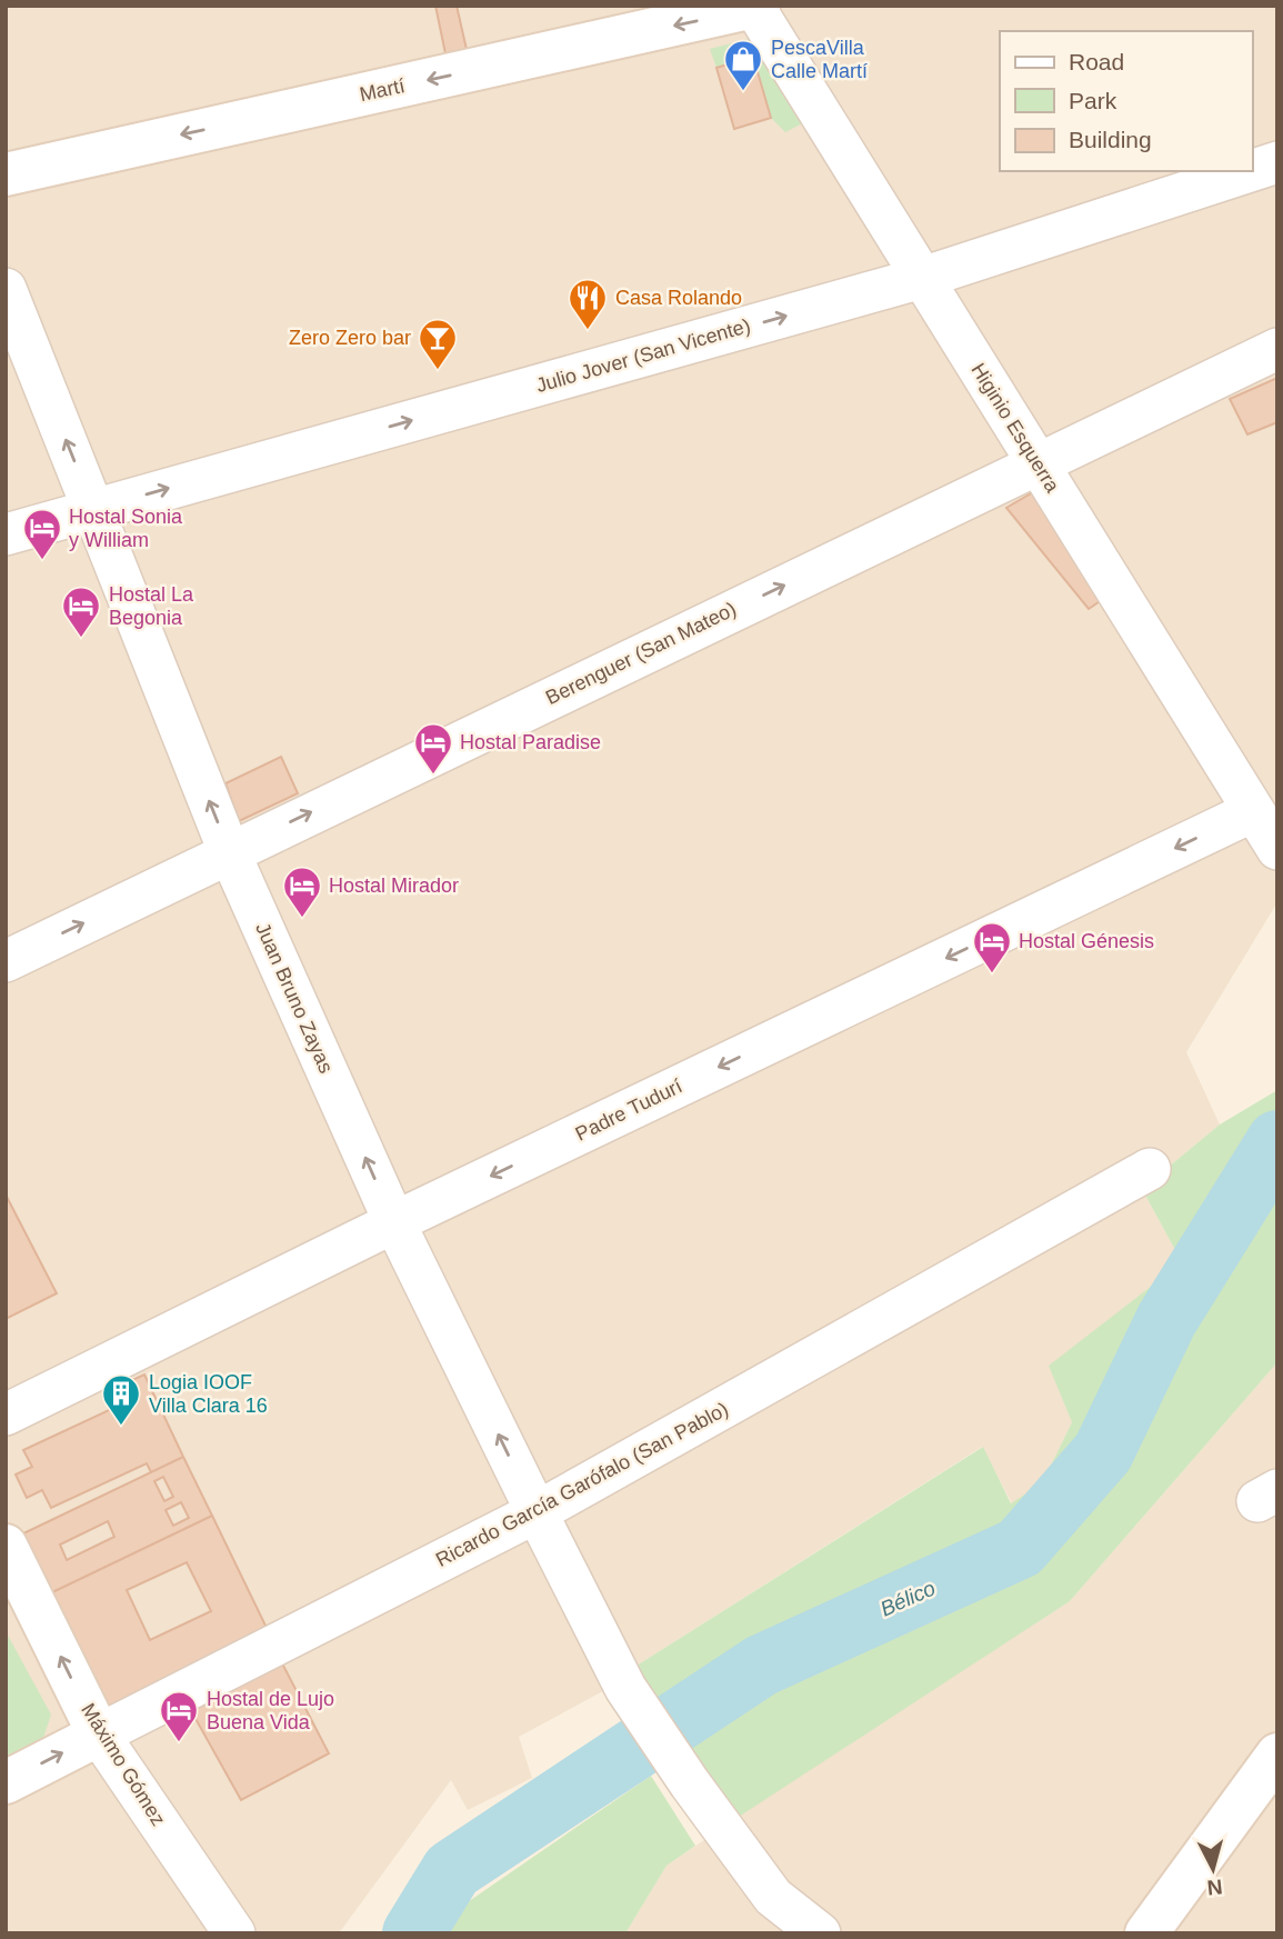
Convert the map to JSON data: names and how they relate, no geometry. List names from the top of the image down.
{
  "streets": {
    "street": [
      "Martí",
      "Julio Jover (San Vicente)",
      "Higinio Esquerra",
      "Berenguer (San Mateo)",
      "Juan Bruno Zayas",
      "Padre Tudurí",
      "Ricardo García Garófalo (San Pablo)",
      "Máximo Gómez"
    ]
  },
  "crossings": [
    ["Martí", "Higinio Esquerra"],
    ["Julio Jover (San Vicente)", "Higinio Esquerra"],
    ["Julio Jover (San Vicente)", "Juan Bruno Zayas"],
    ["Higinio Esquerra", "Berenguer (San Mateo)"],
    ["Higinio Esquerra", "Padre Tudurí"],
    ["Berenguer (San Mateo)", "Juan Bruno Zayas"],
    ["Juan Bruno Zayas", "Padre Tudurí"],
    ["Juan Bruno Zayas", "Ricardo García Garófalo (San Pablo)"],
    ["Ricardo García Garófalo (San Pablo)", "Máximo Gómez"]
  ],
  "one_way": [
    "Martí",
    "Julio Jover (San Vicente)",
    "Berenguer (San Mateo)",
    "Juan Bruno Zayas",
    "Padre Tudurí",
    "Máximo Gómez"
  ],
  "water": ["Bélico"],
  "places": {
    "shop": ["PescaVilla Calle Martí"],
    "restaurant": ["Casa Rolando"],
    "bar": ["Zero Zero bar"],
    "hotel": [
      "Hostal Sonia y William",
      "Hostal La Begonia",
      "Hostal Paradise",
      "Hostal Mirador",
      "Hostal Génesis",
      "Hostal de Lujo Buena Vida"
    ],
    "building": ["Logia IOOF Villa Clara 16"]
  },
  "legend": ["Road", "Park", "Building"],
  "north": "bottom"
}
